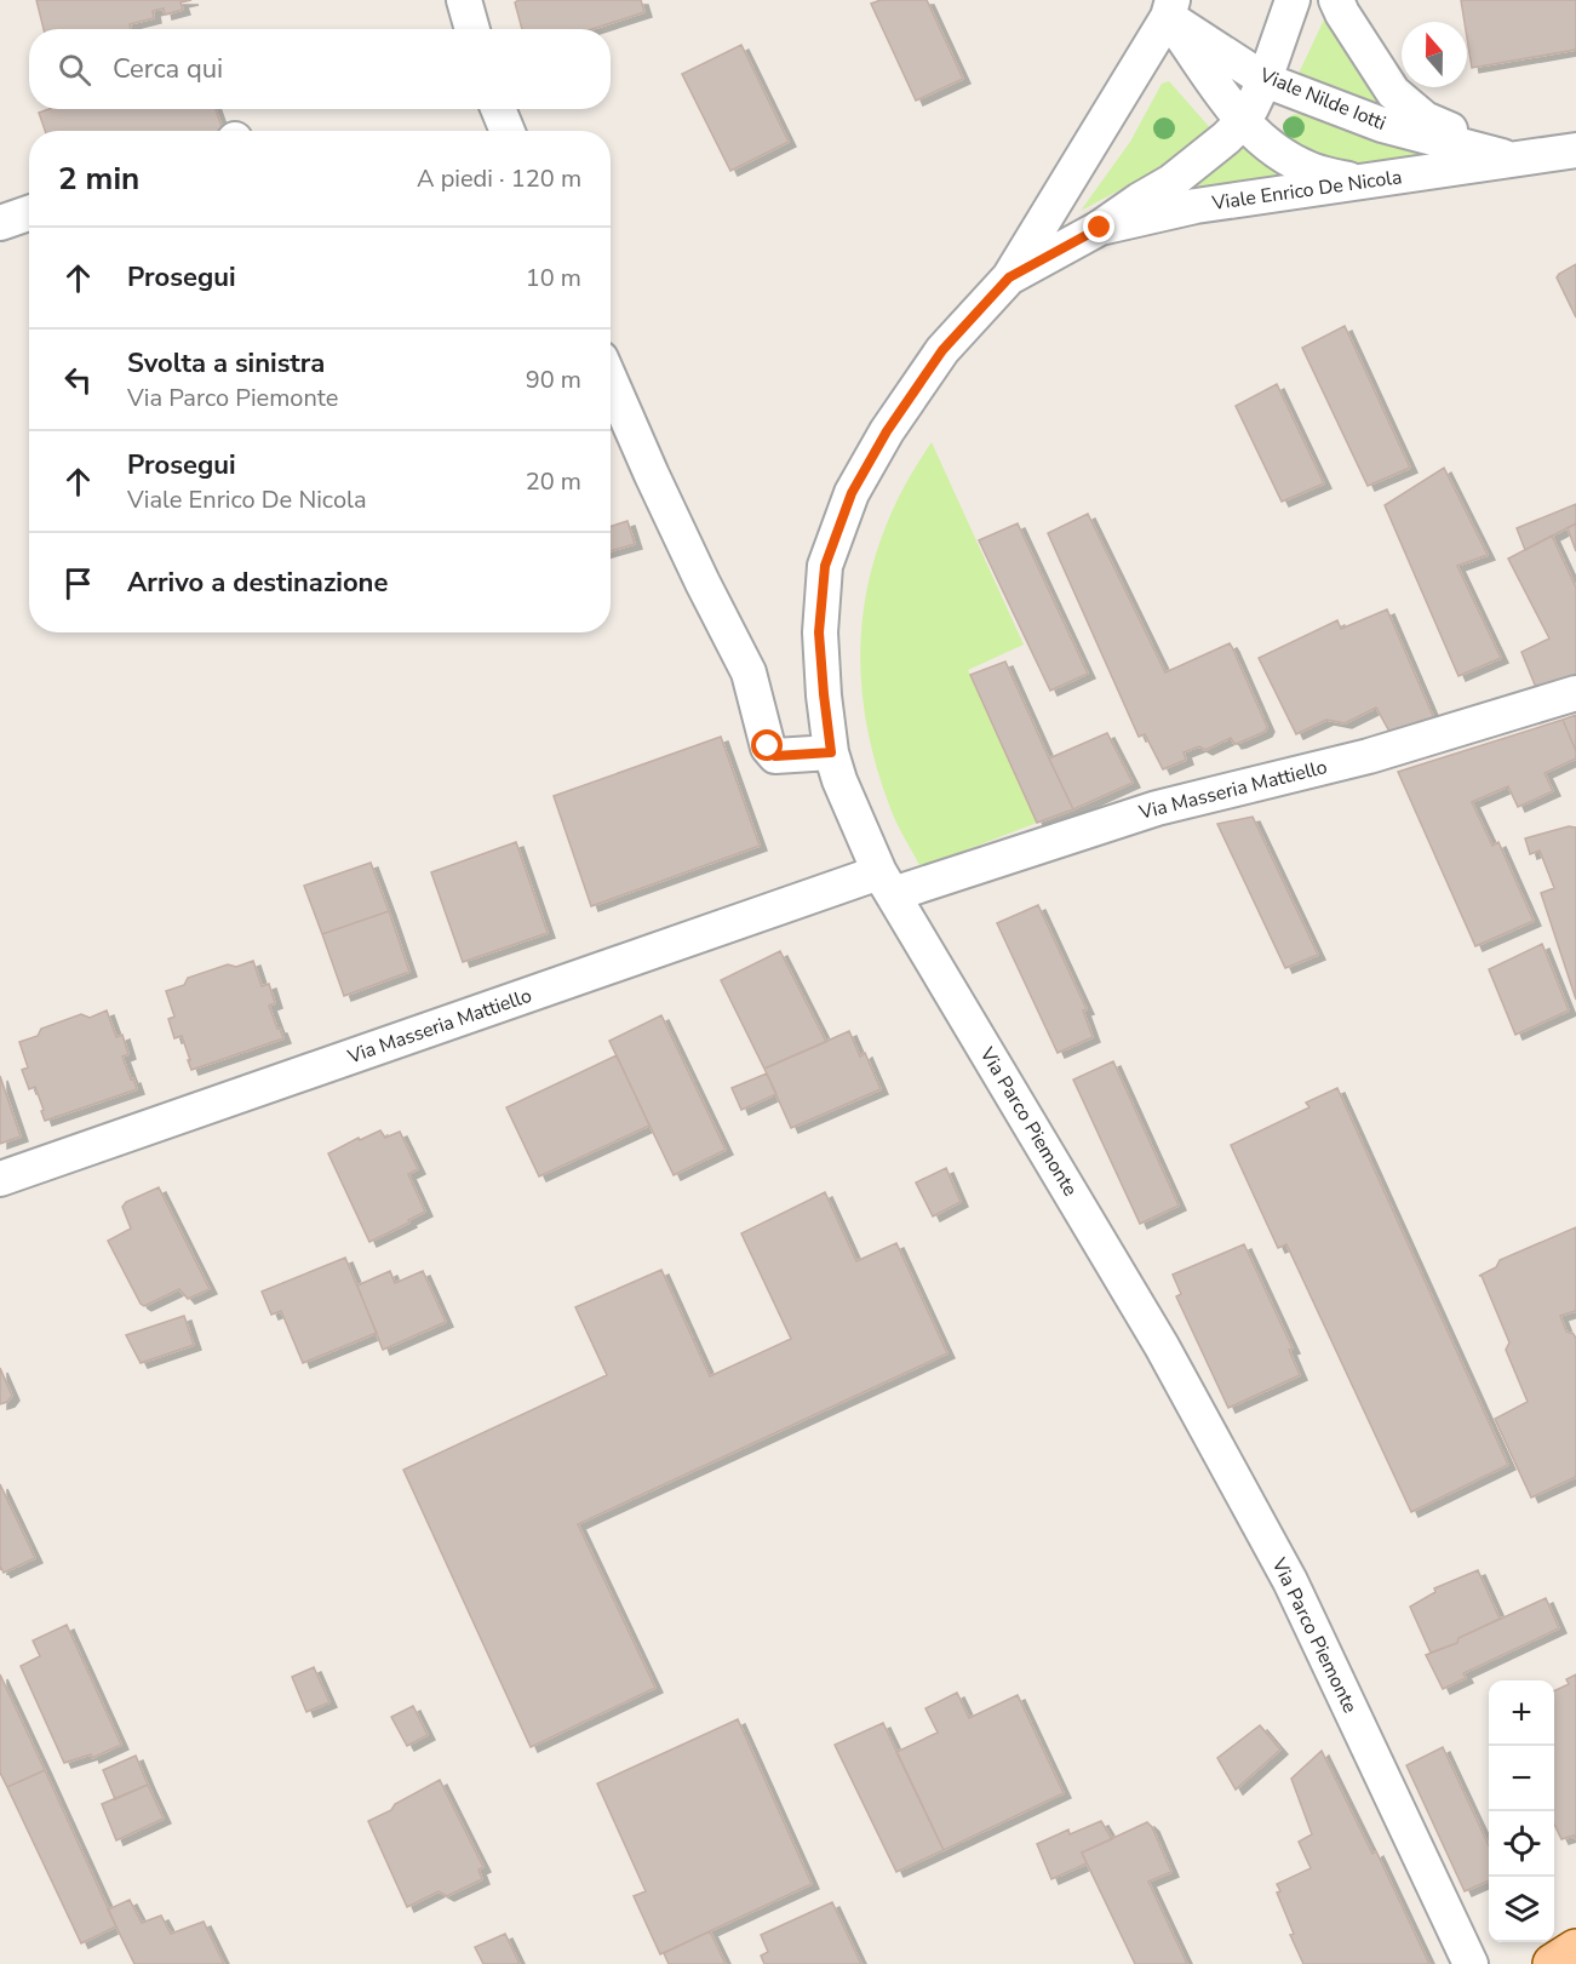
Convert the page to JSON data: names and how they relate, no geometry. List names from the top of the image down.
{
  "streets": {
    "street": [
      "Viale Nilde Iotti",
      "Viale Enrico De Nicola",
      "Via Masseria Mattiello",
      "Via Parco Piemonte"
    ]
  },
  "crossings": [
    ["Viale Nilde Iotti", "Viale Enrico De Nicola"],
    ["Viale Enrico De Nicola", "Via Parco Piemonte"],
    ["Via Masseria Mattiello", "Via Parco Piemonte"]
  ],
  "north": "top",
  "page": {
    "search": "Cerca qui",
    "heading": ["2 min", "A piedi · 120 m"],
    "list": [
      ["Prosegui", "10 m"],
      ["Svolta a sinistra", "Via Parco Piemonte", "90 m"],
      ["Prosegui", "Viale Enrico De Nicola", "20 m"],
      "Arrivo a destinazione"
    ],
    "map_buttons": ["+", "−"]
  }
}
